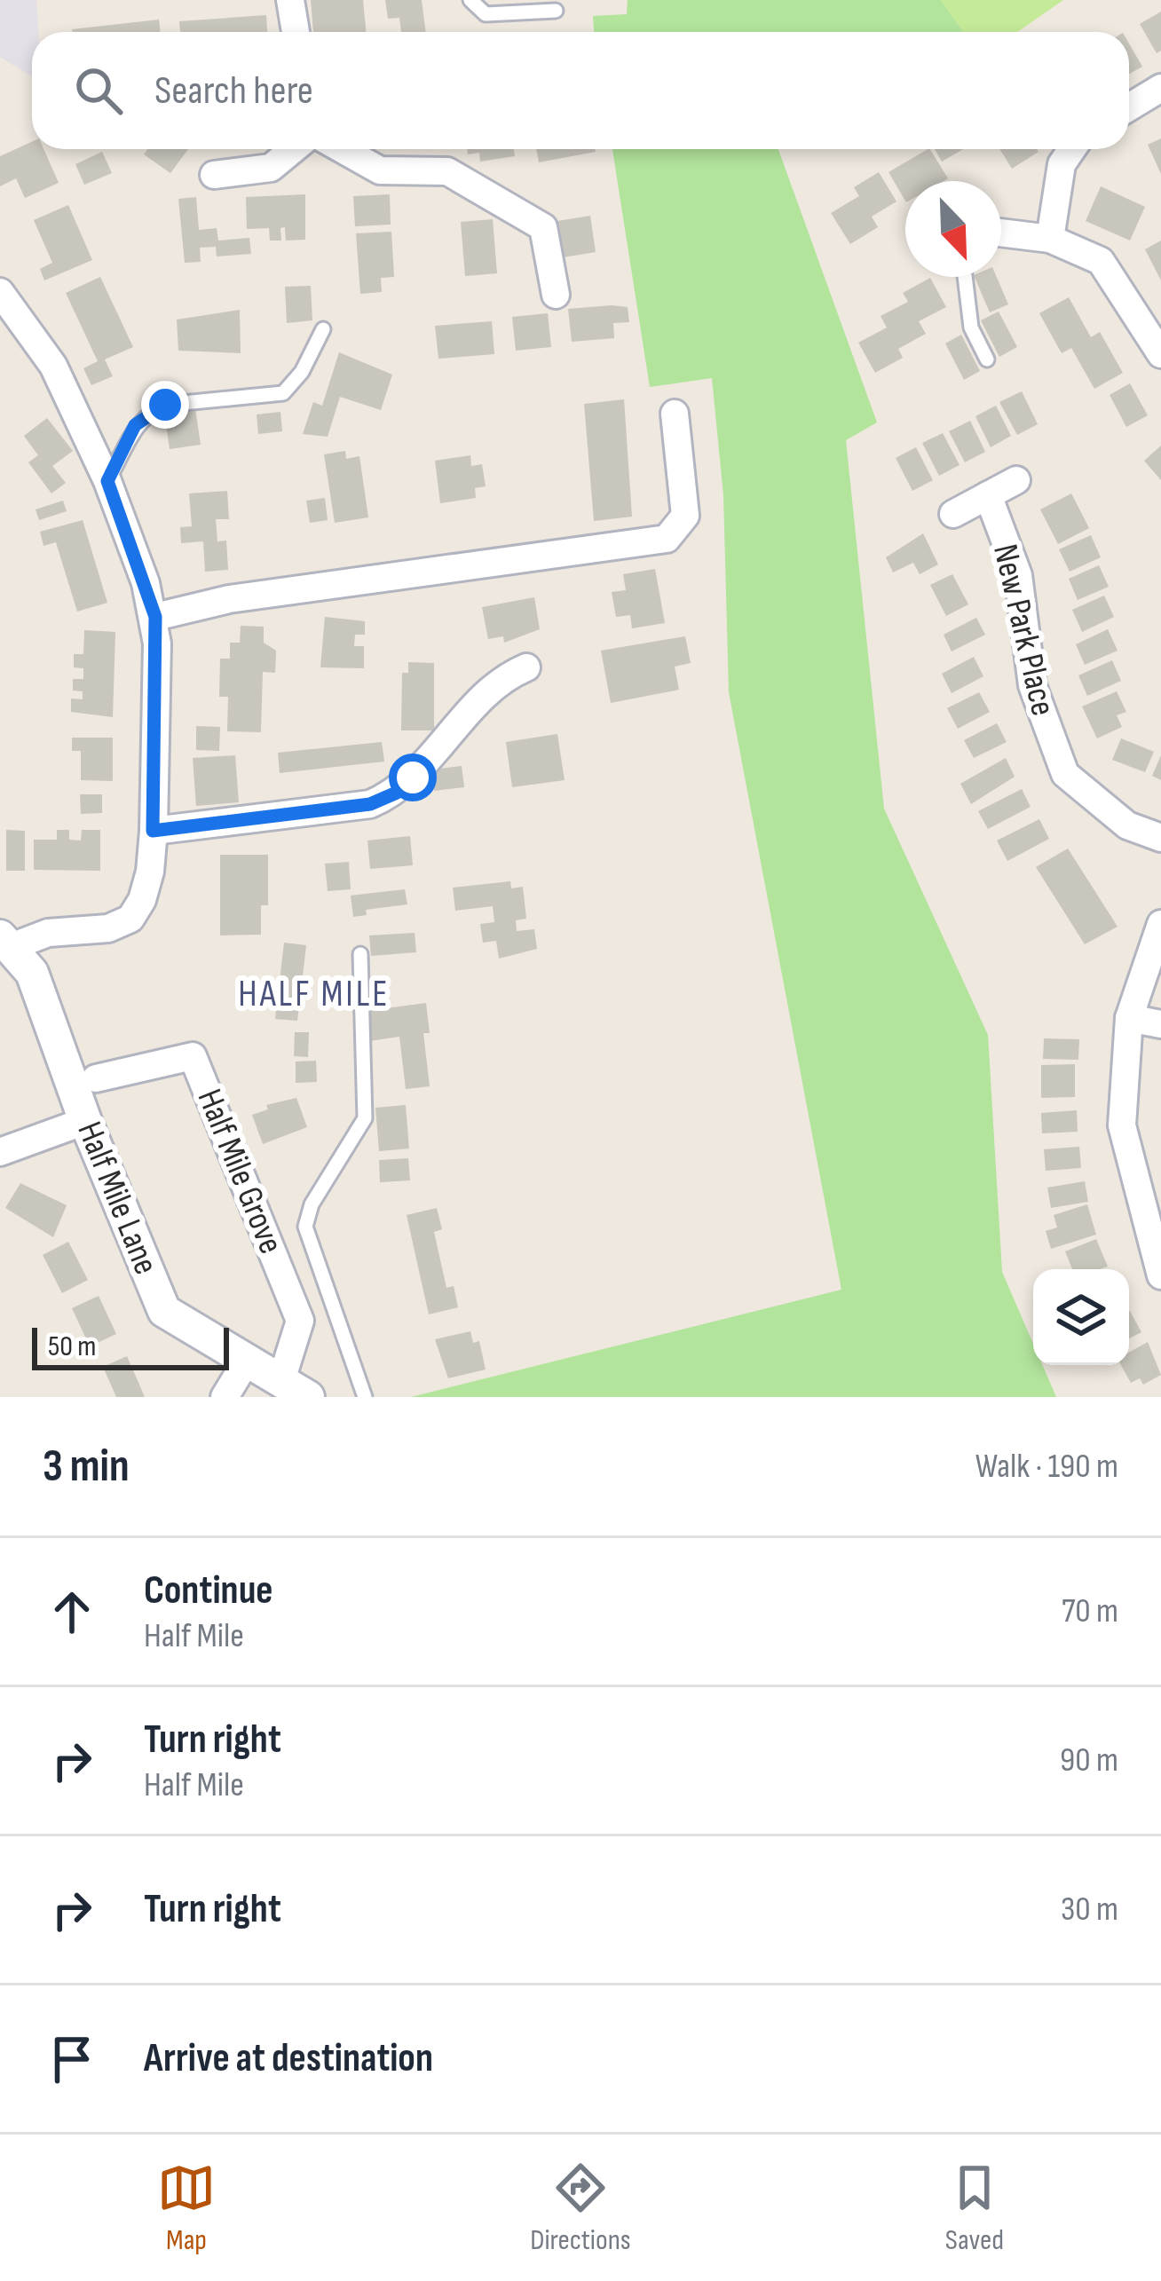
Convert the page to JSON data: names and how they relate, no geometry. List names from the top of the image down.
{
  "streets": {
    "street": ["New Park Place", "Half Mile Grove", "Half Mile Lane"]
  },
  "crossings": [
    ["Half Mile Grove", "Half Mile Lane"]
  ],
  "districts": ["HALF MILE"],
  "scale_bar": "50 m",
  "north": "bottom right",
  "page": {
    "search": "Search here",
    "scale": "50 m",
    "heading": ["3 min", "Walk · 190 m"],
    "list": [
      ["Continue", "Half Mile", "70 m"],
      ["Turn right", "Half Mile", "90 m"],
      ["Turn right", "30 m"],
      "Arrive at destination"
    ],
    "nav": ["Map", "Directions", "Saved"]
  }
}
